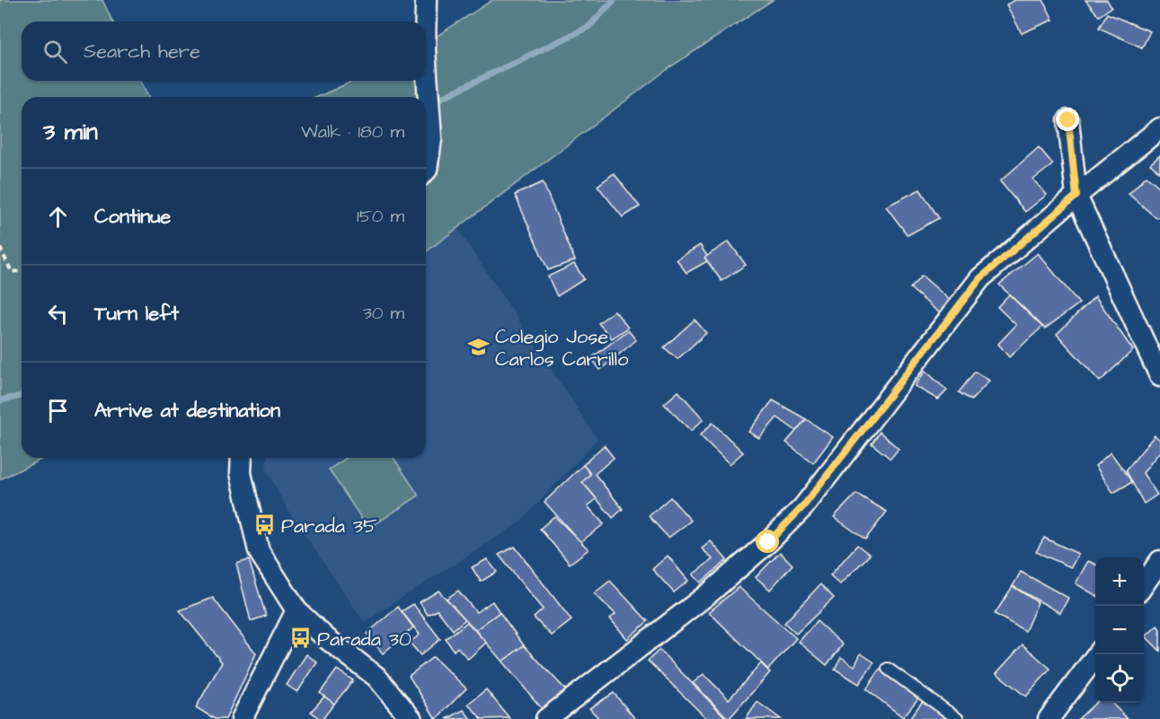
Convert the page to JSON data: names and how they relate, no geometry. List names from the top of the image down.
{
  "places": {
    "school or university": ["Colegio Jose Carlos Carrillo"],
    "bus stop": ["Parada 35", "Parada 30"]
  },
  "page": {
    "search": "Search here",
    "heading": ["3 min", "Walk · 180 m"],
    "list": [
      ["Continue", "150 m"],
      ["Turn left", "30 m"],
      "Arrive at destination"
    ],
    "map_buttons": ["+", "−"]
  }
}
